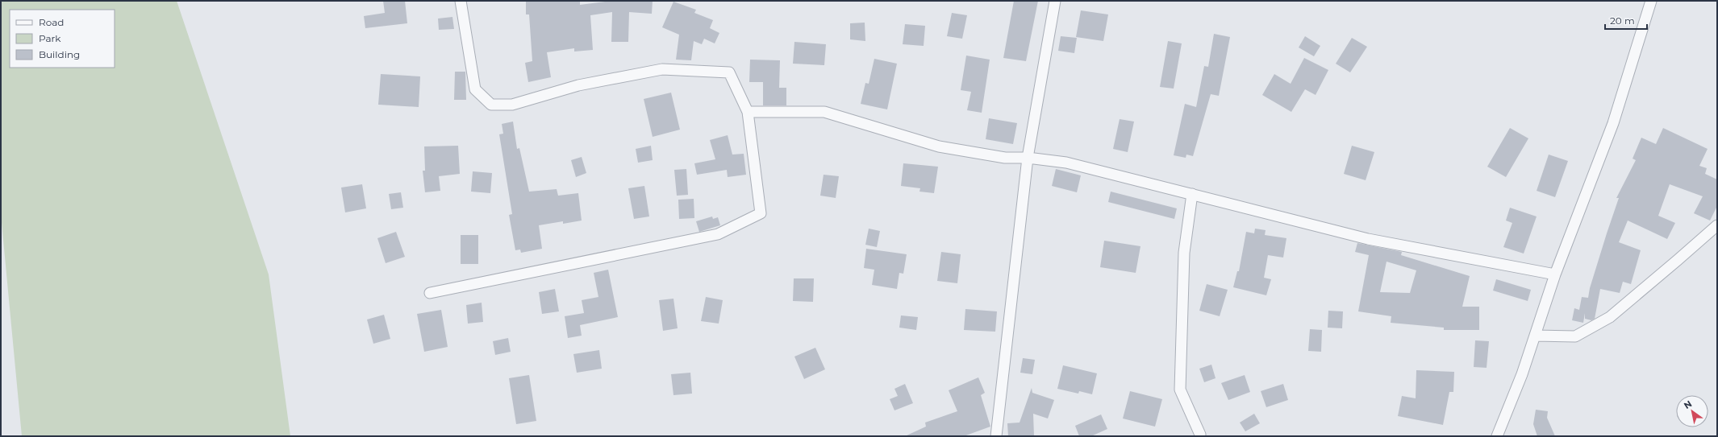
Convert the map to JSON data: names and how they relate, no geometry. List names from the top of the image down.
{
  "legend": ["Road", "Park", "Building"],
  "scale_bar": "20 m",
  "north": "top left"
}
